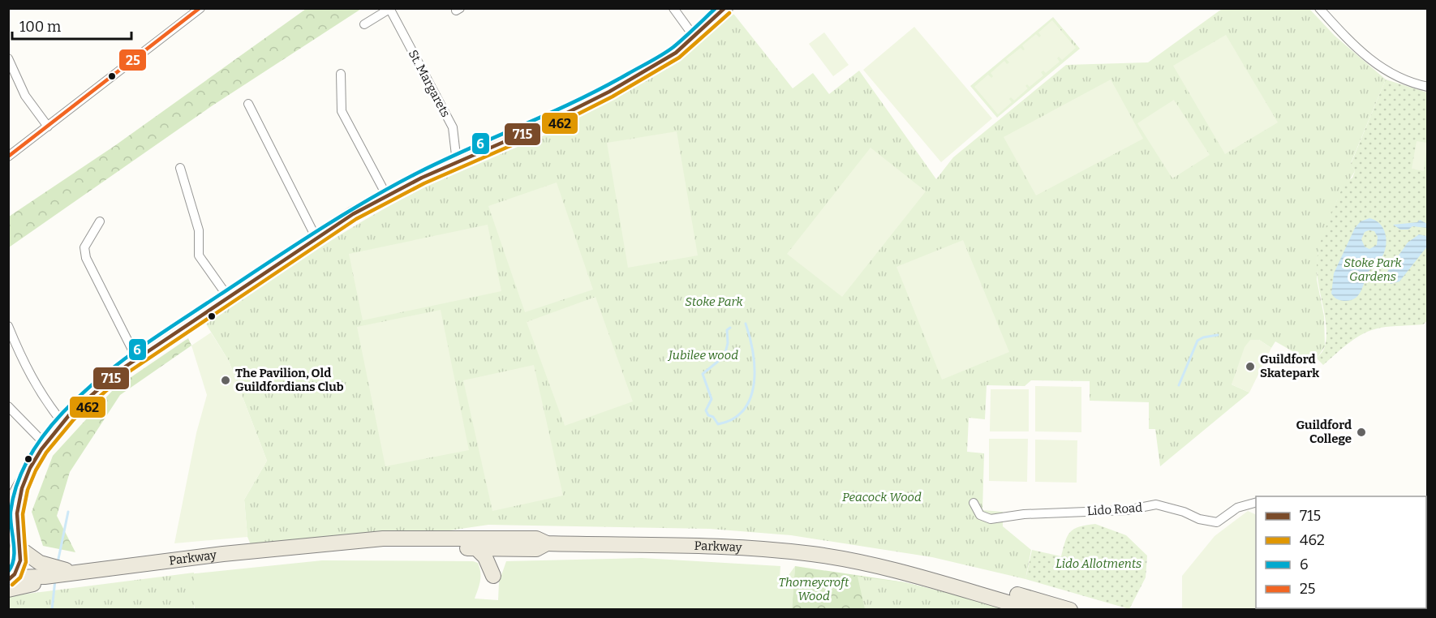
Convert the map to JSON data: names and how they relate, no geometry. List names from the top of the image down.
{
  "streets": {
    "main road": ["Parkway"],
    "street": ["St. Margarets", "Lido Road"]
  },
  "parks": [
    "Stoke Park Gardens",
    "Stoke Park",
    "Jubilee wood",
    "Peacock Wood",
    "Lido Allotments",
    "Thorneycroft Wood"
  ],
  "places": ["Guildford Skatepark", "The Pavilion, Old Guildfordians Club", "Guildford College"],
  "lines": [
    "transit line 715",
    "transit line 6",
    "transit line 25",
    "transit line 462"
  ],
  "legend": [
    "715",
    "462",
    "6",
    "25"
  ],
  "scale_bar": "100 m"
}
